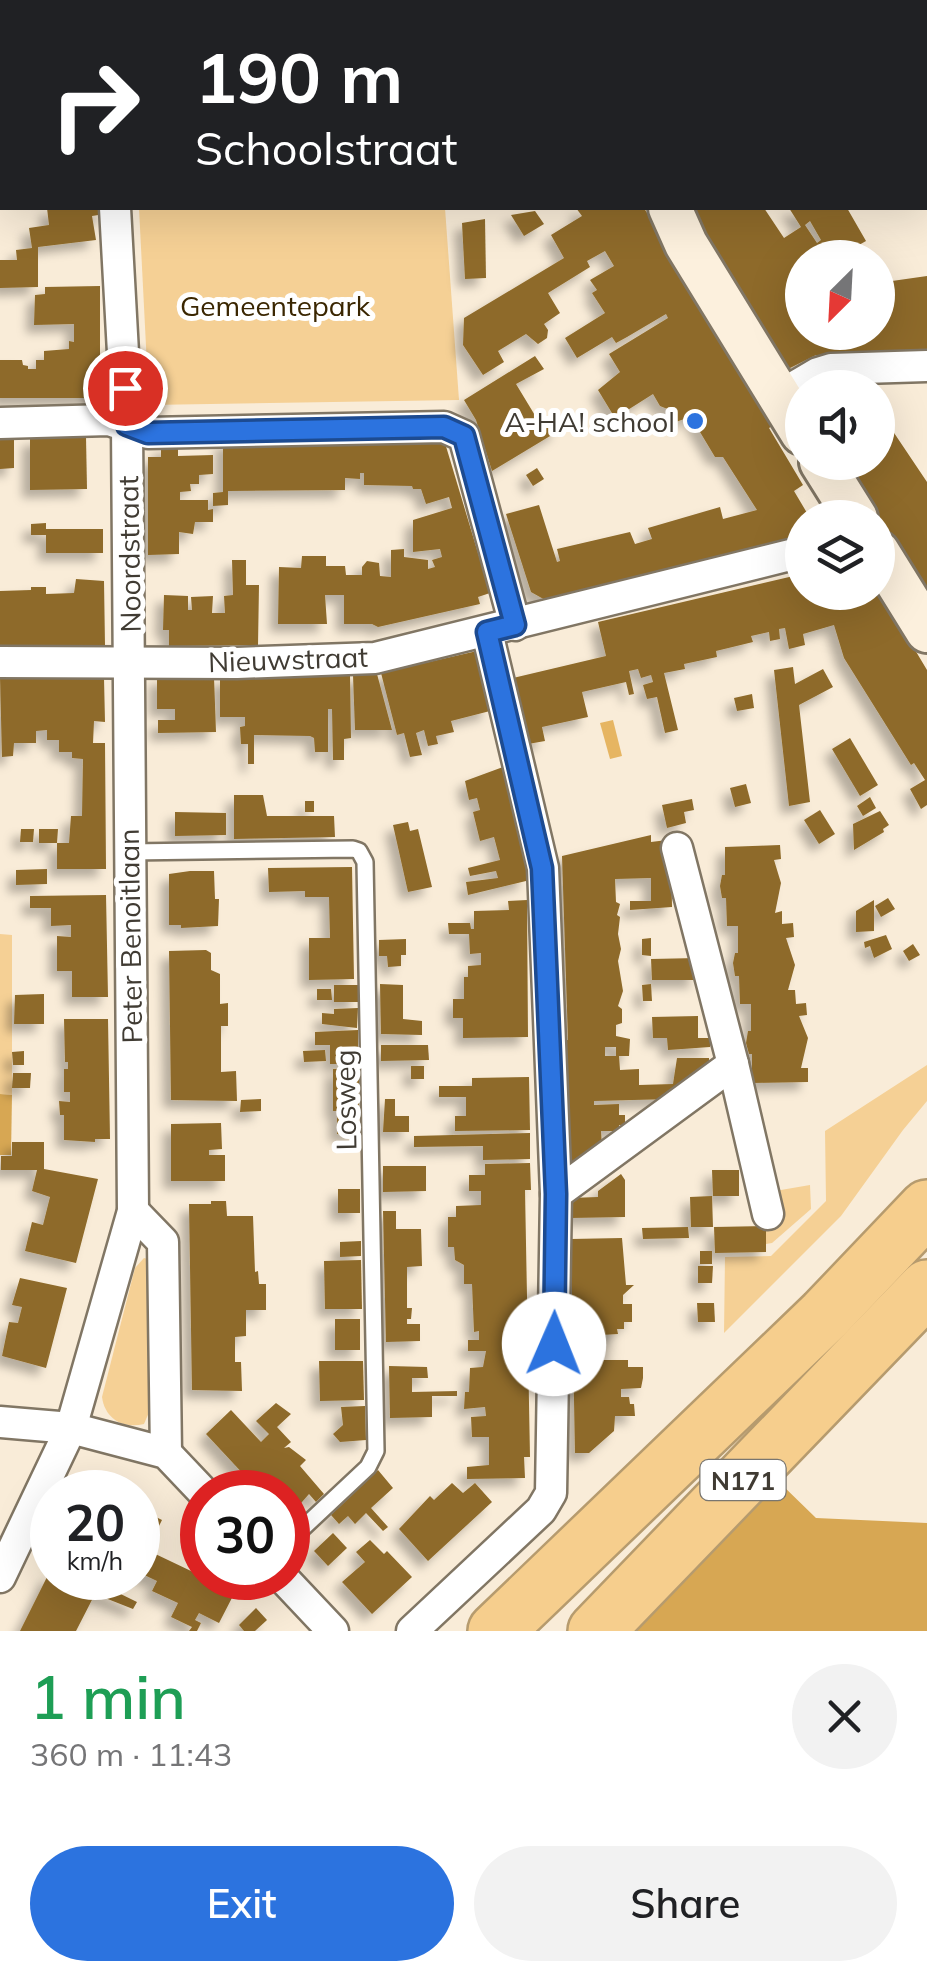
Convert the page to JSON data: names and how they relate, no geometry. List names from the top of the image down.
{
  "streets": {
    "highway": ["N171"],
    "street": ["Noordstraat", "Nieuwstraat", "Peter Benoitlaan"],
    "lane": ["Losweg"]
  },
  "crossings": [
    ["Noordstraat", "Nieuwstraat"],
    ["Noordstraat", "Peter Benoitlaan"],
    ["Nieuwstraat", "Peter Benoitlaan"],
    ["Peter Benoitlaan", "Losweg"]
  ],
  "parks": ["Gemeentepark"],
  "places": ["A-HA! school"],
  "north": "bottom left",
  "page": {
    "turn": ["190 m", "Schoolstraat"],
    "speed": "20 km/h",
    "limit": "30",
    "heading": ["1 min", "360 m · 11:43"],
    "buttons": ["Exit", "Share"]
  }
}
